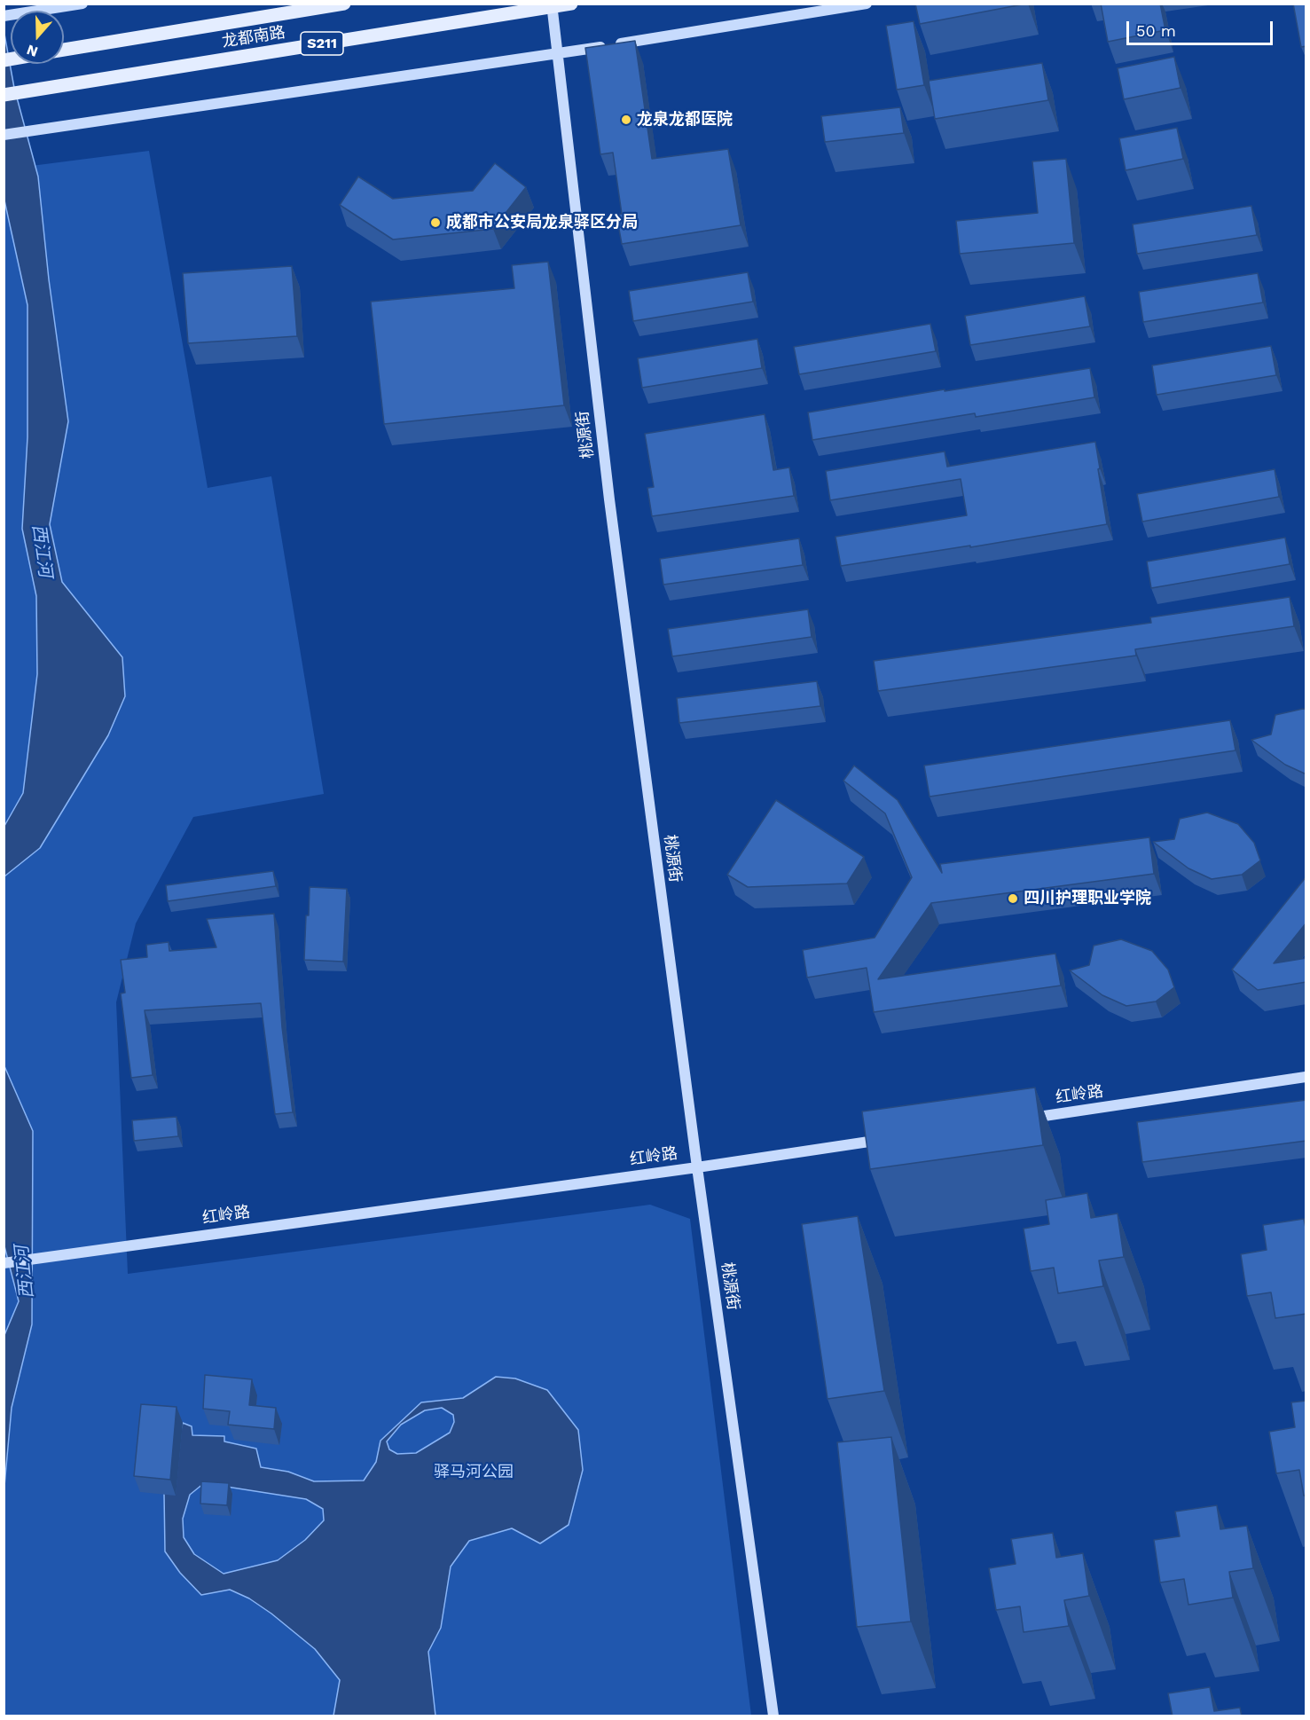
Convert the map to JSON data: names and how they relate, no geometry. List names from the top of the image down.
{
  "streets": {
    "main road": ["龙都南路", "S211"],
    "street": ["桃源街", "红岭路"]
  },
  "crossings": [
    ["龙都南路", "桃源街"],
    ["桃源街", "红岭路"]
  ],
  "water": ["西江河"],
  "parks": ["驿马河公园"],
  "places": ["龙泉龙都医院", "成都市公安局龙泉驿区分局", "四川护理职业学院"],
  "scale_bar": "50 m",
  "north": "bottom"
}
